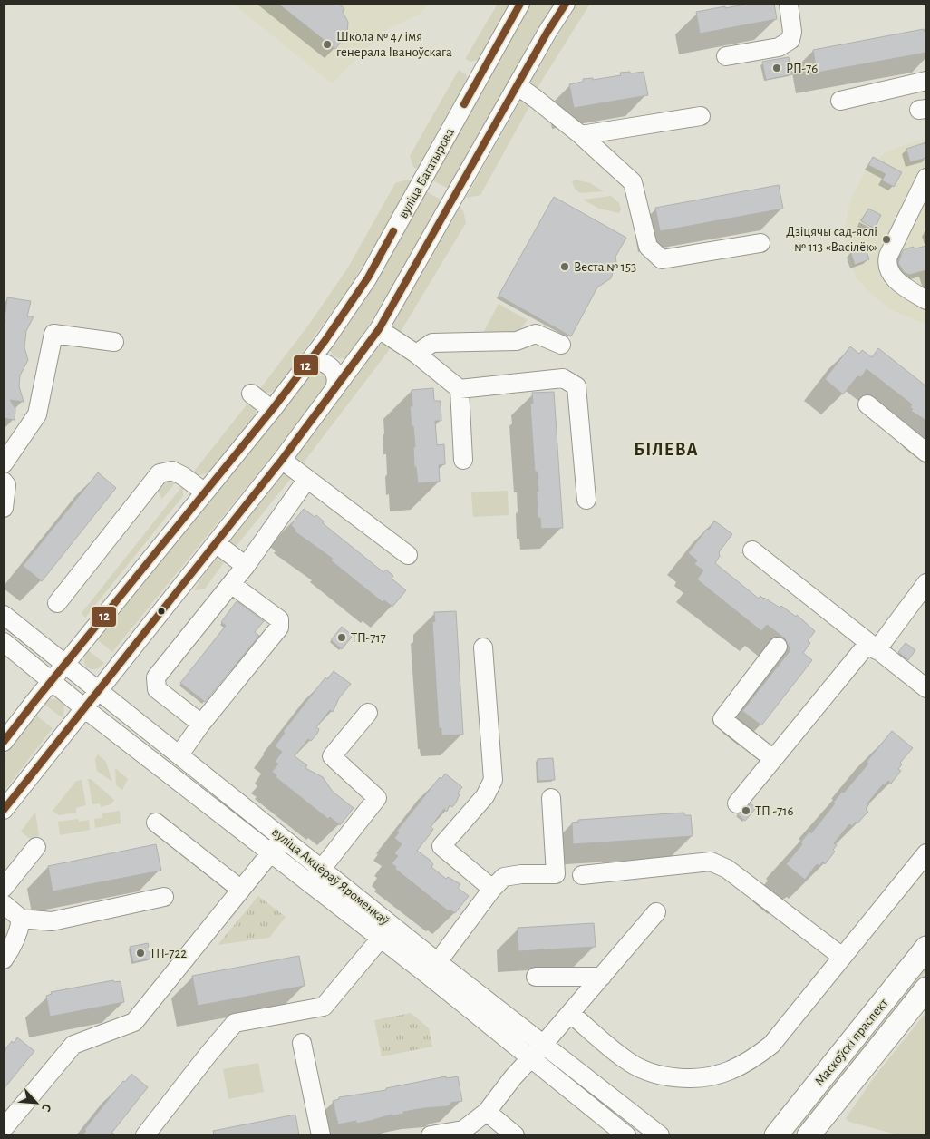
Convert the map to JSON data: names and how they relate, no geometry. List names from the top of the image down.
{
  "streets": {
    "main road": ["Маскоўскі праспект"],
    "street": ["вуліца Багатырова", "вуліца Акцёраў Яроменкаў"]
  },
  "crossings": [
    ["вуліца Багатырова", "вуліца Акцёраў Яроменкаў"]
  ],
  "districts": ["БІЛЕВА"],
  "places": [
    "Школа № 47 імя генерала Іваноўскага",
    "РП-76",
    "Дзіцячы сад-яслі № 113 «Васілёк»",
    "Веста № 153",
    "ТП-717",
    "ТП -716",
    "ТП-722"
  ],
  "lines": ["transit line 12"],
  "north": "bottom right"
}
